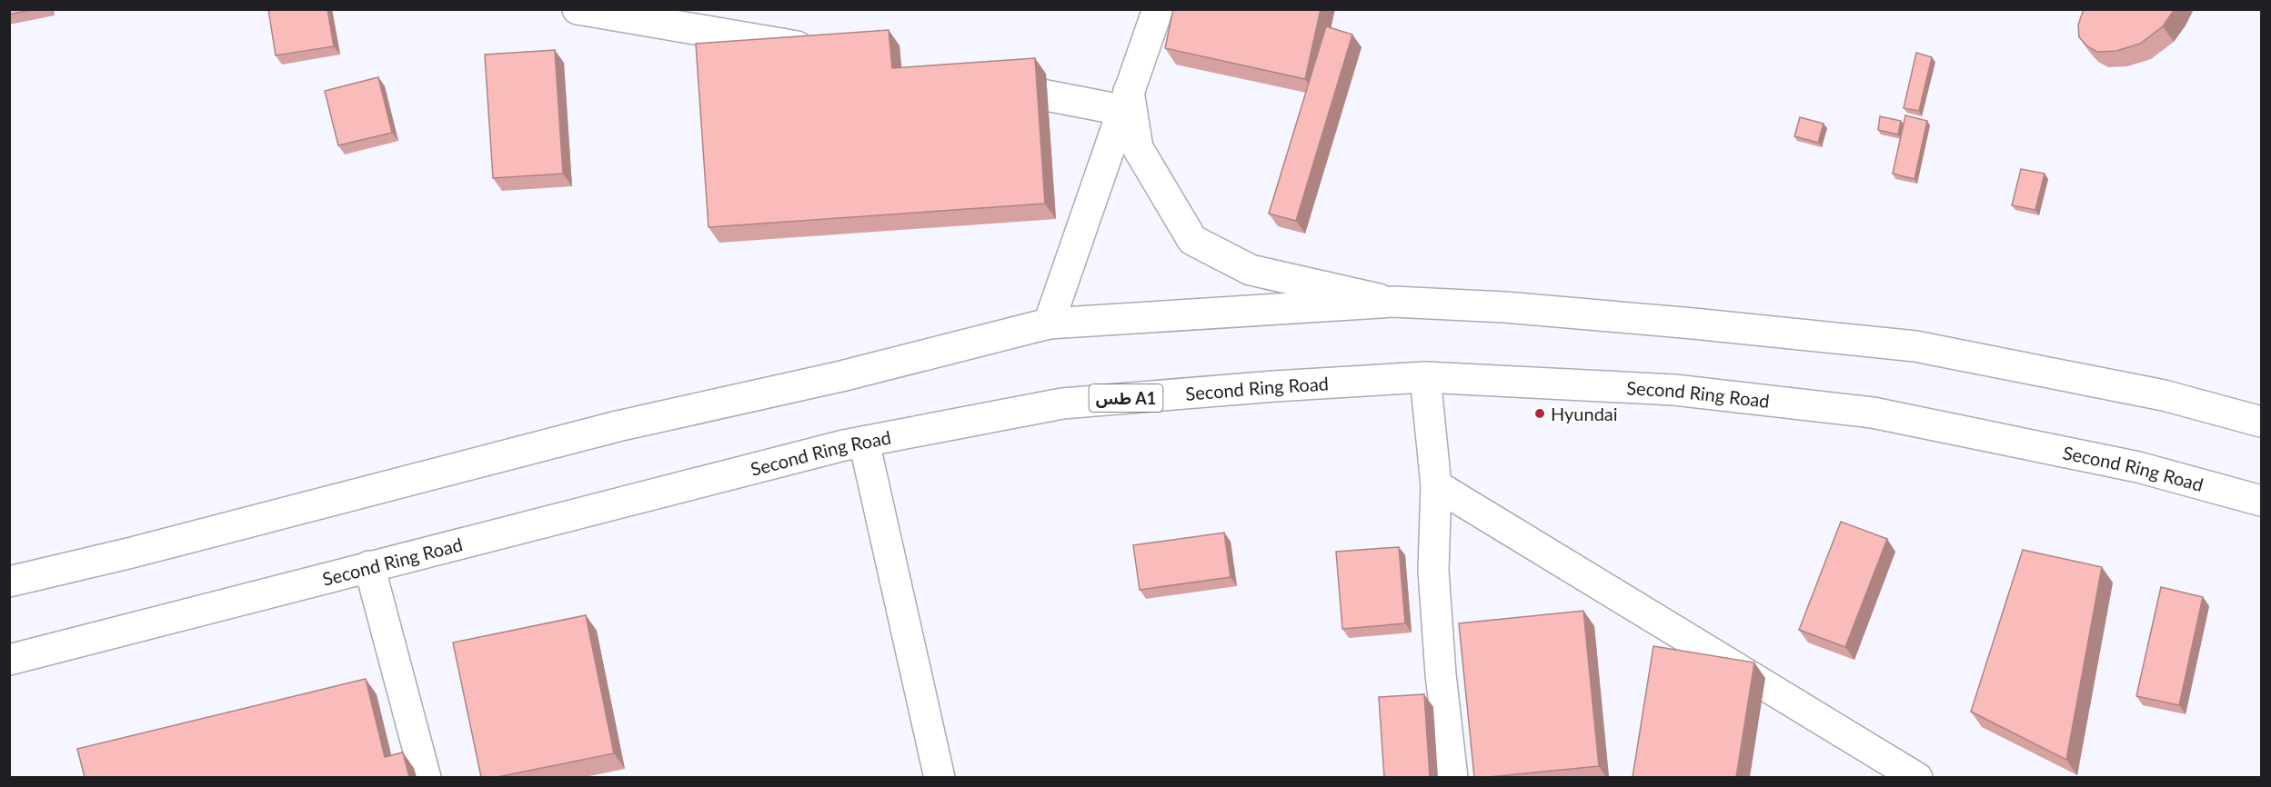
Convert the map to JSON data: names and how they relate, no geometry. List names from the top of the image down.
{
  "streets": {
    "main road": ["Second Ring Road", "طس A1"]
  },
  "places": ["Hyundai"]
}
